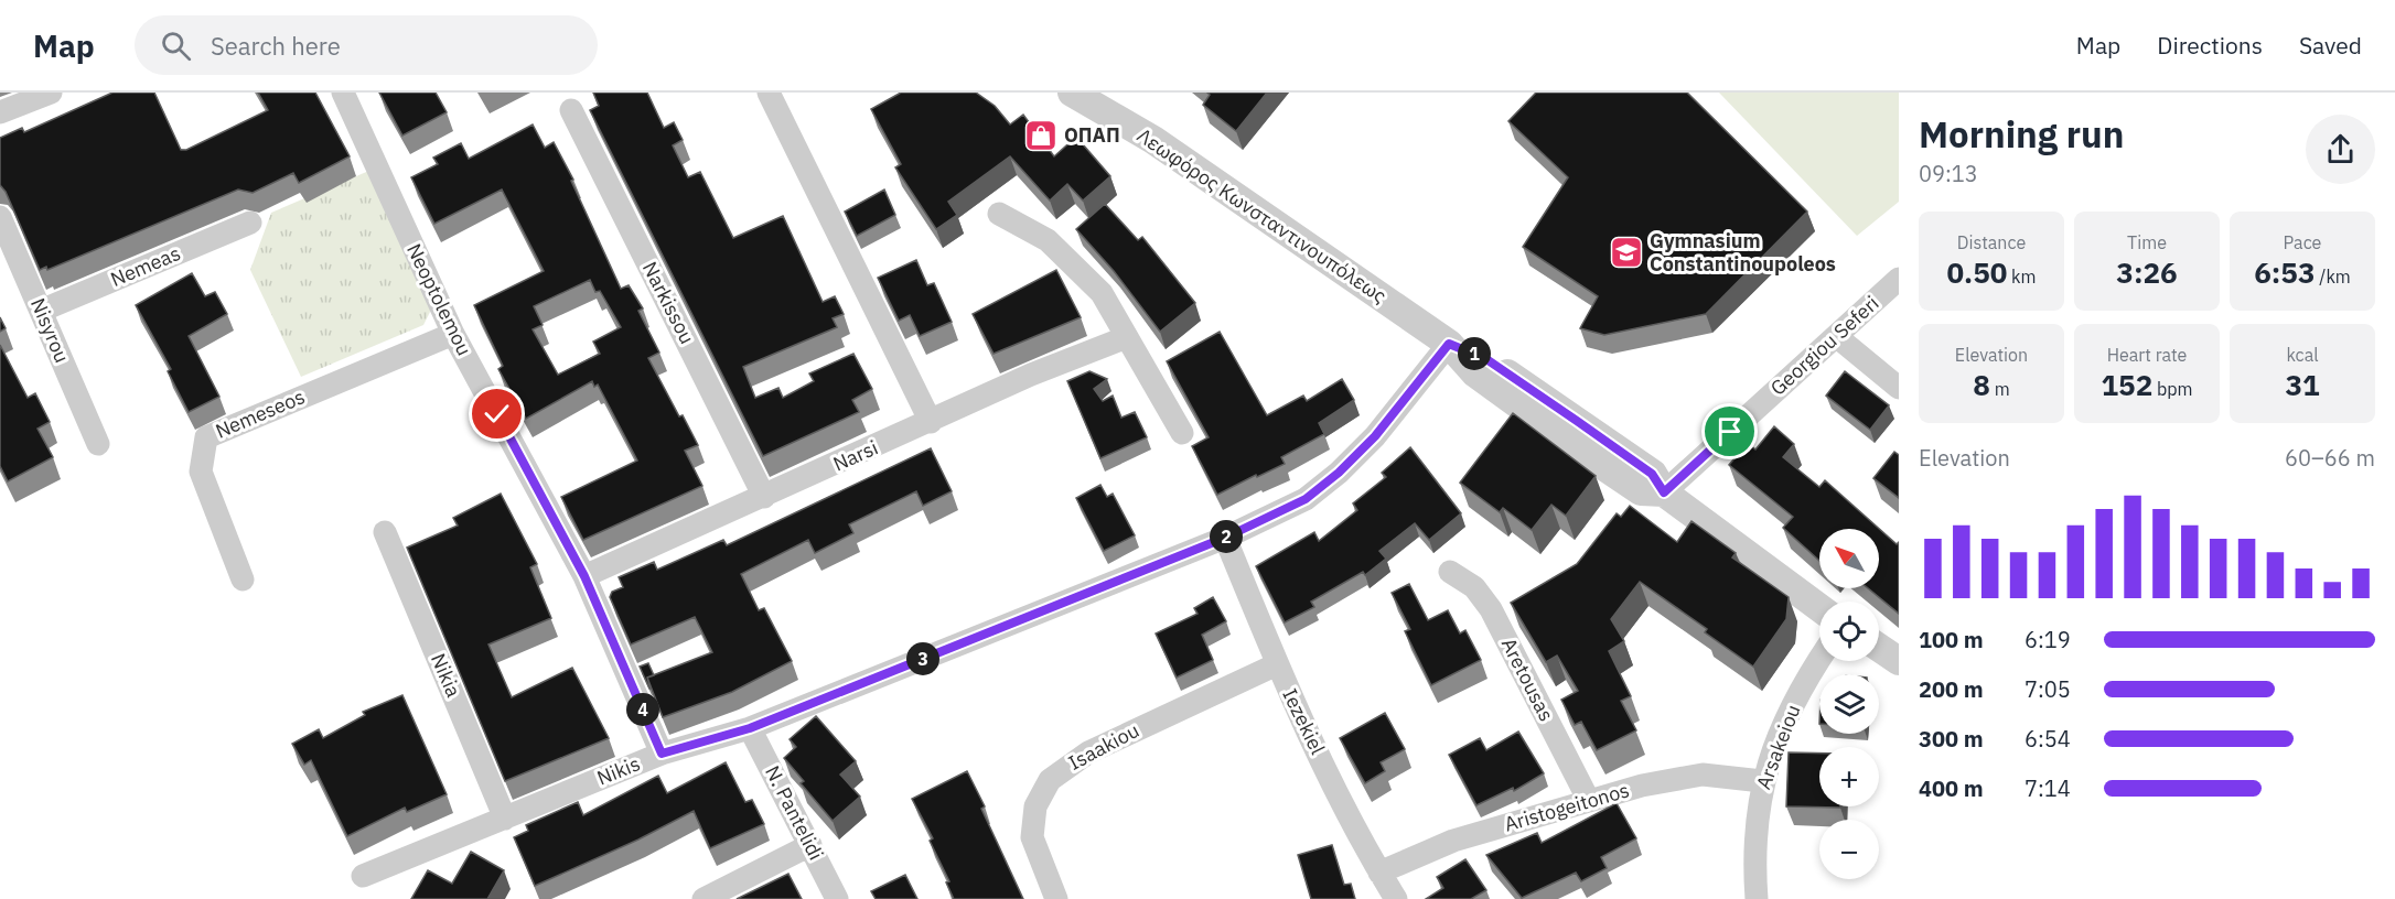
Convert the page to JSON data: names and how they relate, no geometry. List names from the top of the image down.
{
  "streets": {
    "street": [
      "Λεωφόρος Κωνσταντινουπόλεως",
      "Nemeas",
      "Neoptolemou",
      "Narkissou",
      "Nisyrou",
      "Georgiou Seferi",
      "Nemeseos",
      "Narsi",
      "Nikia",
      "Aretousas",
      "Iezekiel",
      "Isaakiou",
      "Arsakeiou",
      "Nikis",
      "Aristogeitonos",
      "N. Pantelidi"
    ]
  },
  "crossings": [
    ["Λεωφόρος Κωνσταντινουπόλεως", "Georgiou Seferi"],
    ["Λεωφόρος Κωνσταντινουπόλεως", "Nikis"],
    ["Nemeas", "Nisyrou"],
    ["Neoptolemou", "Nemeseos"],
    ["Neoptolemou", "Narsi"],
    ["Neoptolemou", "Nikis"],
    ["Narkissou", "Narsi"],
    ["Nikia", "Nikis"],
    ["Aretousas", "Aristogeitonos"],
    ["Iezekiel", "Isaakiou"],
    ["Iezekiel", "Nikis"],
    ["Iezekiel", "Aristogeitonos"],
    ["Arsakeiou", "Aristogeitonos"],
    ["Nikis", "N. Pantelidi"]
  ],
  "places": {
    "shop": ["ΟΠΑΠ"],
    "school or university": ["Gymnasium Constantinoupoleos"]
  },
  "north": "top left",
  "page": {
    "header": "Map",
    "search": "Search here",
    "nav": ["Map", "Directions", "Saved"],
    "heading": ["Morning run", "09:13"],
    "stats": [
      ["Distance", "0.50 km"],
      ["Time", "3:26"],
      ["Pace", "6:53 /km"],
      ["Elevation", "8 m"],
      ["Heart rate", "152 bpm"],
      ["kcal", "31"]
    ],
    "pins": [
      "1",
      "2",
      "3",
      "4"
    ],
    "chart": ["Elevation", "60–66 m"],
    "map_buttons": ["+", "−"],
    "list": [
      {
        "name": "100 m",
        "note": "6:19"
      },
      {
        "name": "200 m",
        "note": "7:05"
      },
      {
        "name": "300 m",
        "note": "6:54"
      },
      {
        "name": "400 m",
        "note": "7:14"
      }
    ]
  }
}
